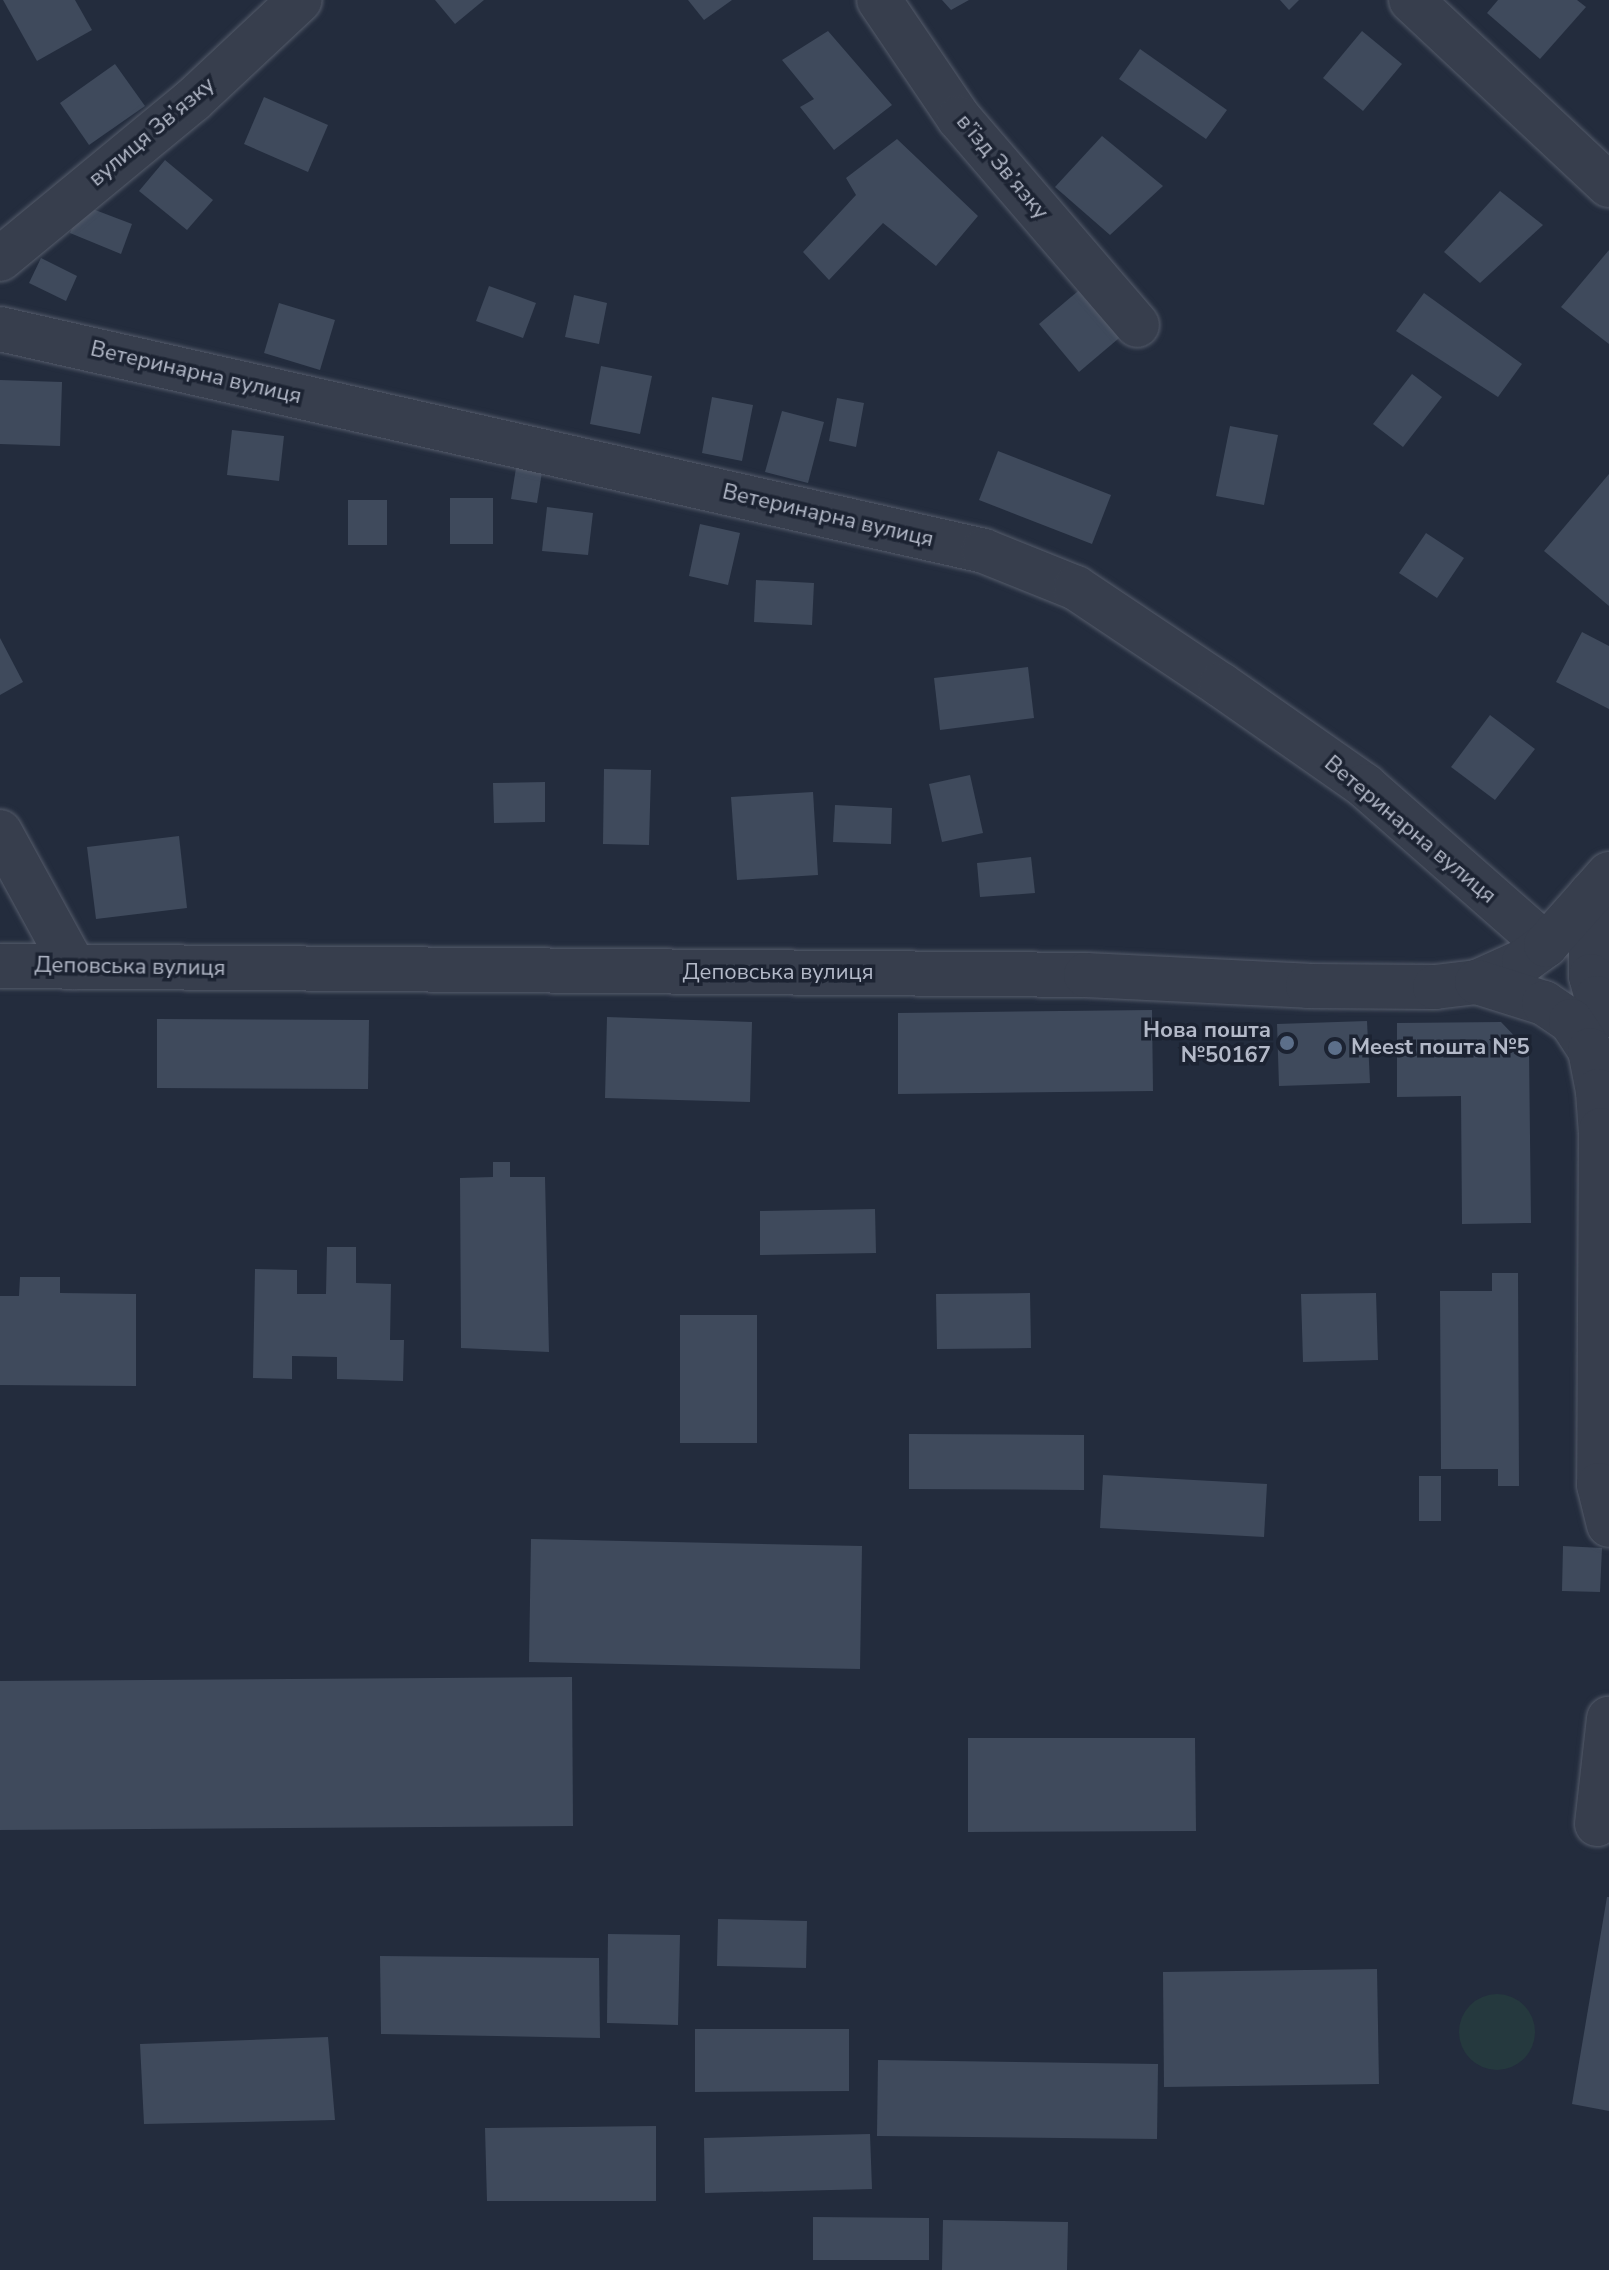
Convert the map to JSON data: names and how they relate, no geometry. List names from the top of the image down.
{
  "streets": {
    "street": [
      "вулиця Зв’язку",
      "в’їзд Зв’язку",
      "Ветеринарна вулиця",
      "Деповська вулиця"
    ]
  },
  "crossings": [
    ["Ветеринарна вулиця", "Деповська вулиця"]
  ],
  "places": ["Нова пошта №50167", "Meest пошта №5"]
}
